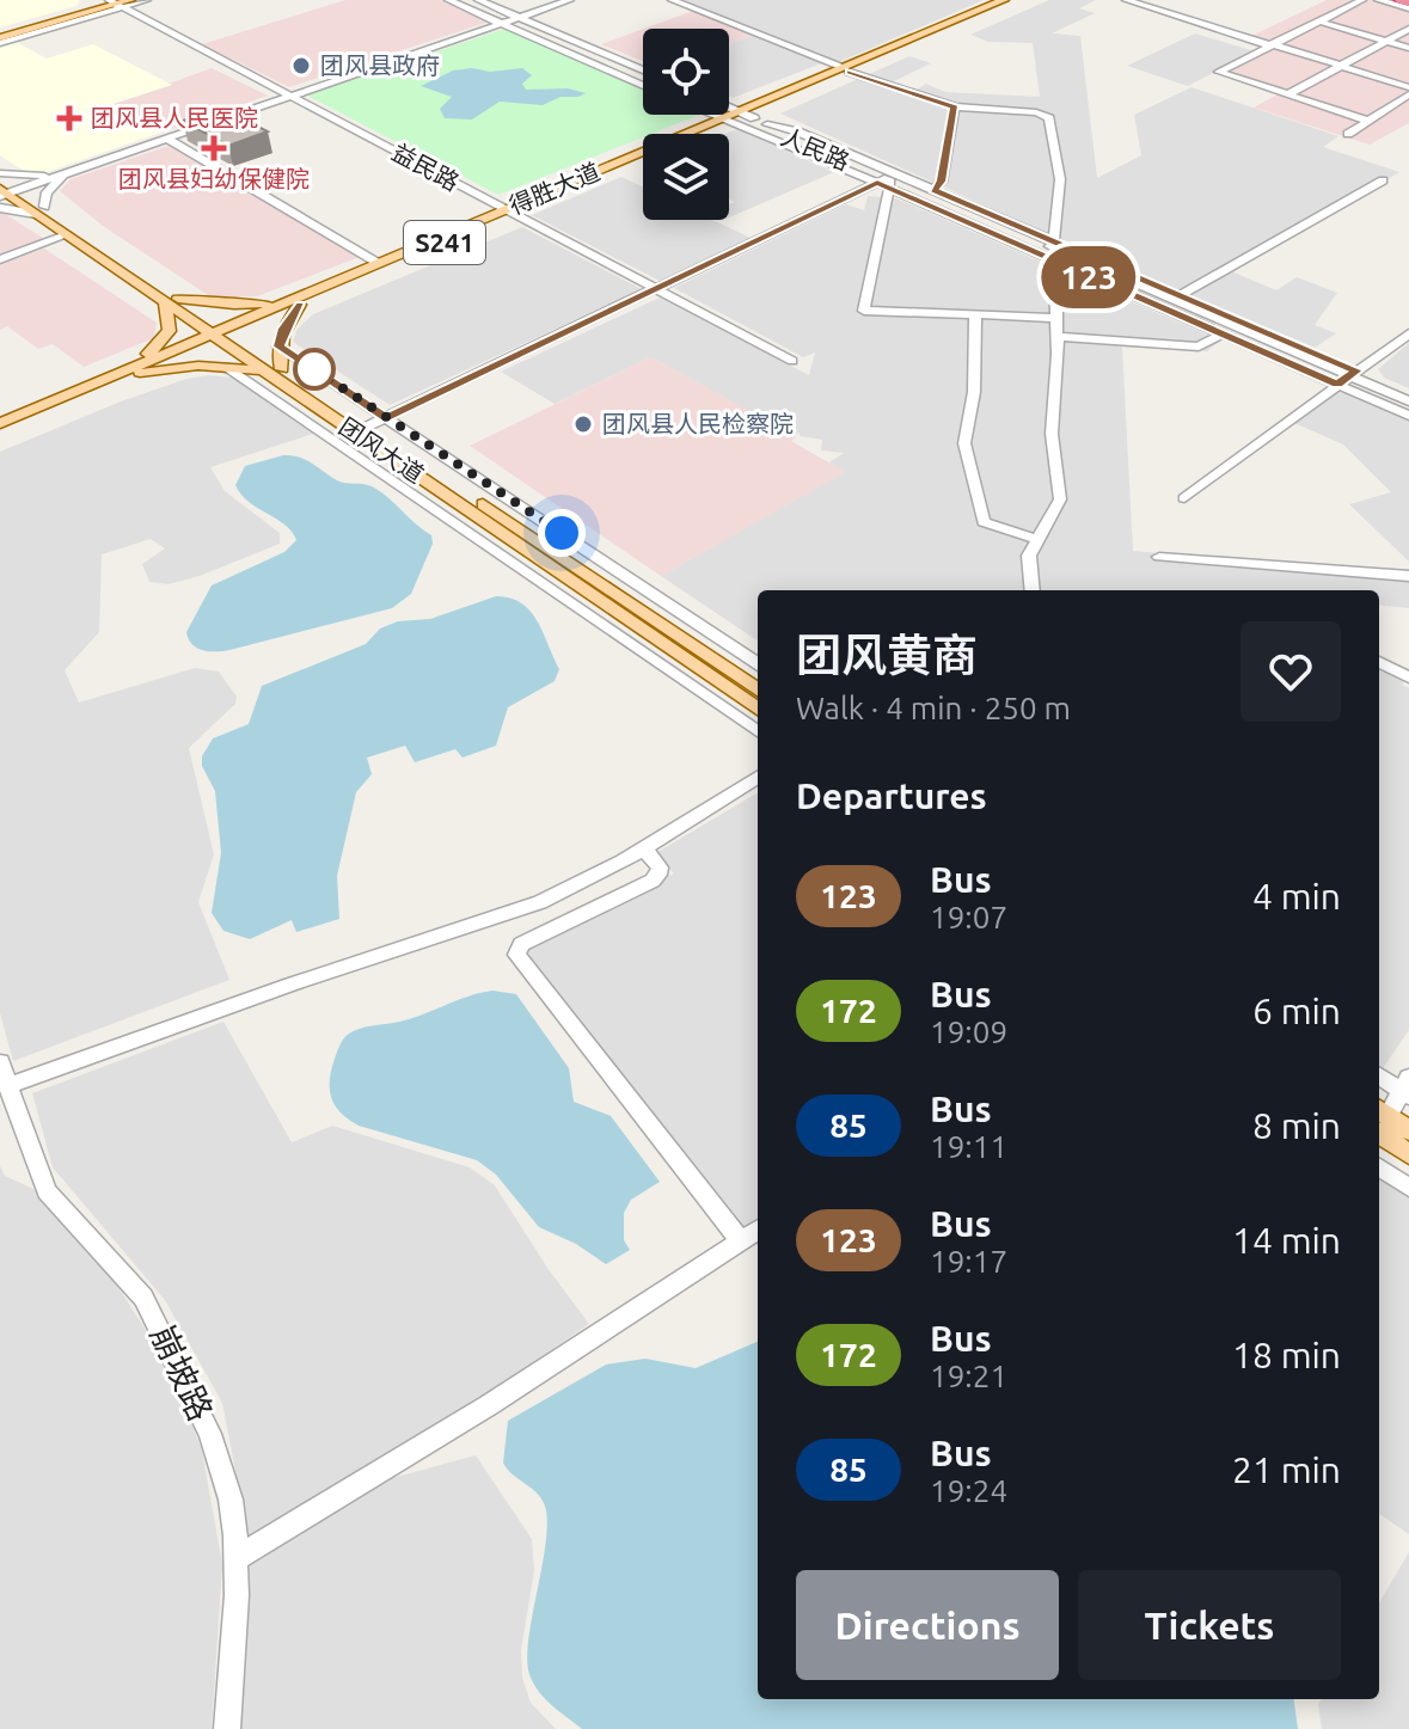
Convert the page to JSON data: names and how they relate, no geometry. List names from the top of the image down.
{
  "streets": {
    "main road": ["得胜大道", "S241", "团风大道"],
    "street": ["人民路", "益民路", "崩坡路"]
  },
  "crossings": [
    ["人民路", "得胜大道"],
    ["益民路", "得胜大道"],
    ["得胜大道", "团风大道"]
  ],
  "places": {
    "other": ["团风县政府", "团风县人民检察院"],
    "health": ["团风县人民医院", "团风县妇幼保健院"]
  },
  "lines": ["bus line 123"],
  "page": {
    "on_map": "123",
    "heading": [
      ["团风黄商", "Walk · 4 min · 250 m"],
      "Departures"
    ],
    "list": [
      {
        "mark": "123",
        "name": "Bus",
        "note": "19:07",
        "value": "4 min"
      },
      {
        "mark": "172",
        "name": "Bus",
        "note": "19:09",
        "value": "6 min"
      },
      {
        "mark": "85",
        "name": "Bus",
        "note": "19:11",
        "value": "8 min"
      },
      {
        "mark": "123",
        "name": "Bus",
        "note": "19:17",
        "value": "14 min"
      },
      {
        "mark": "172",
        "name": "Bus",
        "note": "19:21",
        "value": "18 min"
      },
      {
        "mark": "85",
        "name": "Bus",
        "note": "19:24",
        "value": "21 min"
      }
    ],
    "buttons": ["Directions", "Tickets"]
  }
}
